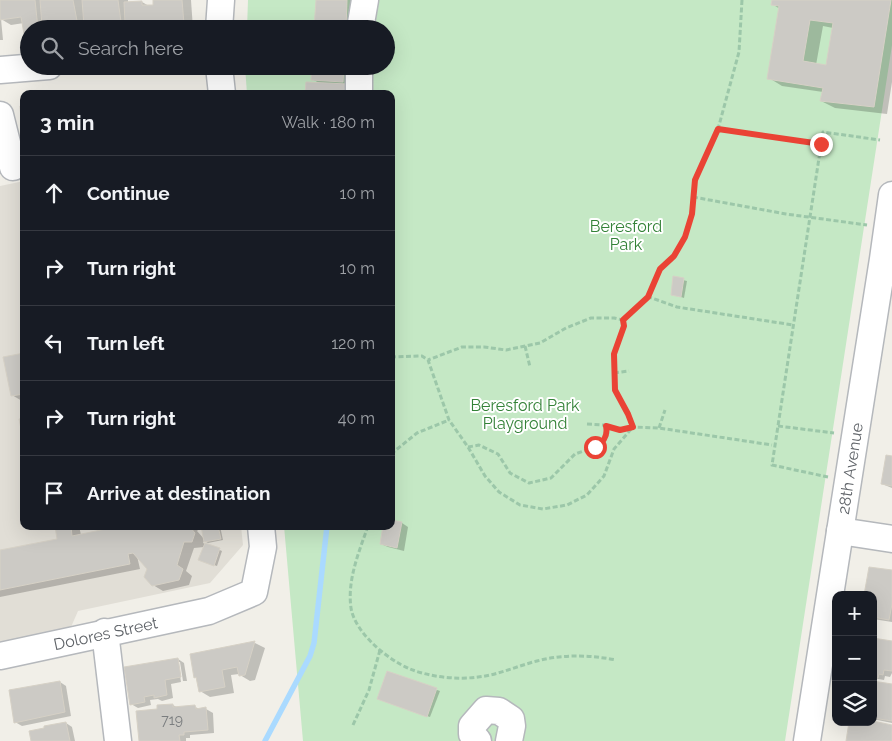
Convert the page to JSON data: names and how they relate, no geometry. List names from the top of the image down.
{
  "streets": {
    "street": ["28th Avenue", "Dolores Street"]
  },
  "parks": ["Beresford Park", "Beresford Park Playground"],
  "house_numbers": ["719"],
  "page": {
    "search": "Search here",
    "heading": ["3 min", "Walk · 180 m"],
    "list": [
      ["Continue", "10 m"],
      ["Turn right", "10 m"],
      ["Turn left", "120 m"],
      ["Turn right", "40 m"],
      "Arrive at destination"
    ],
    "map_buttons": ["+", "−"]
  }
}
